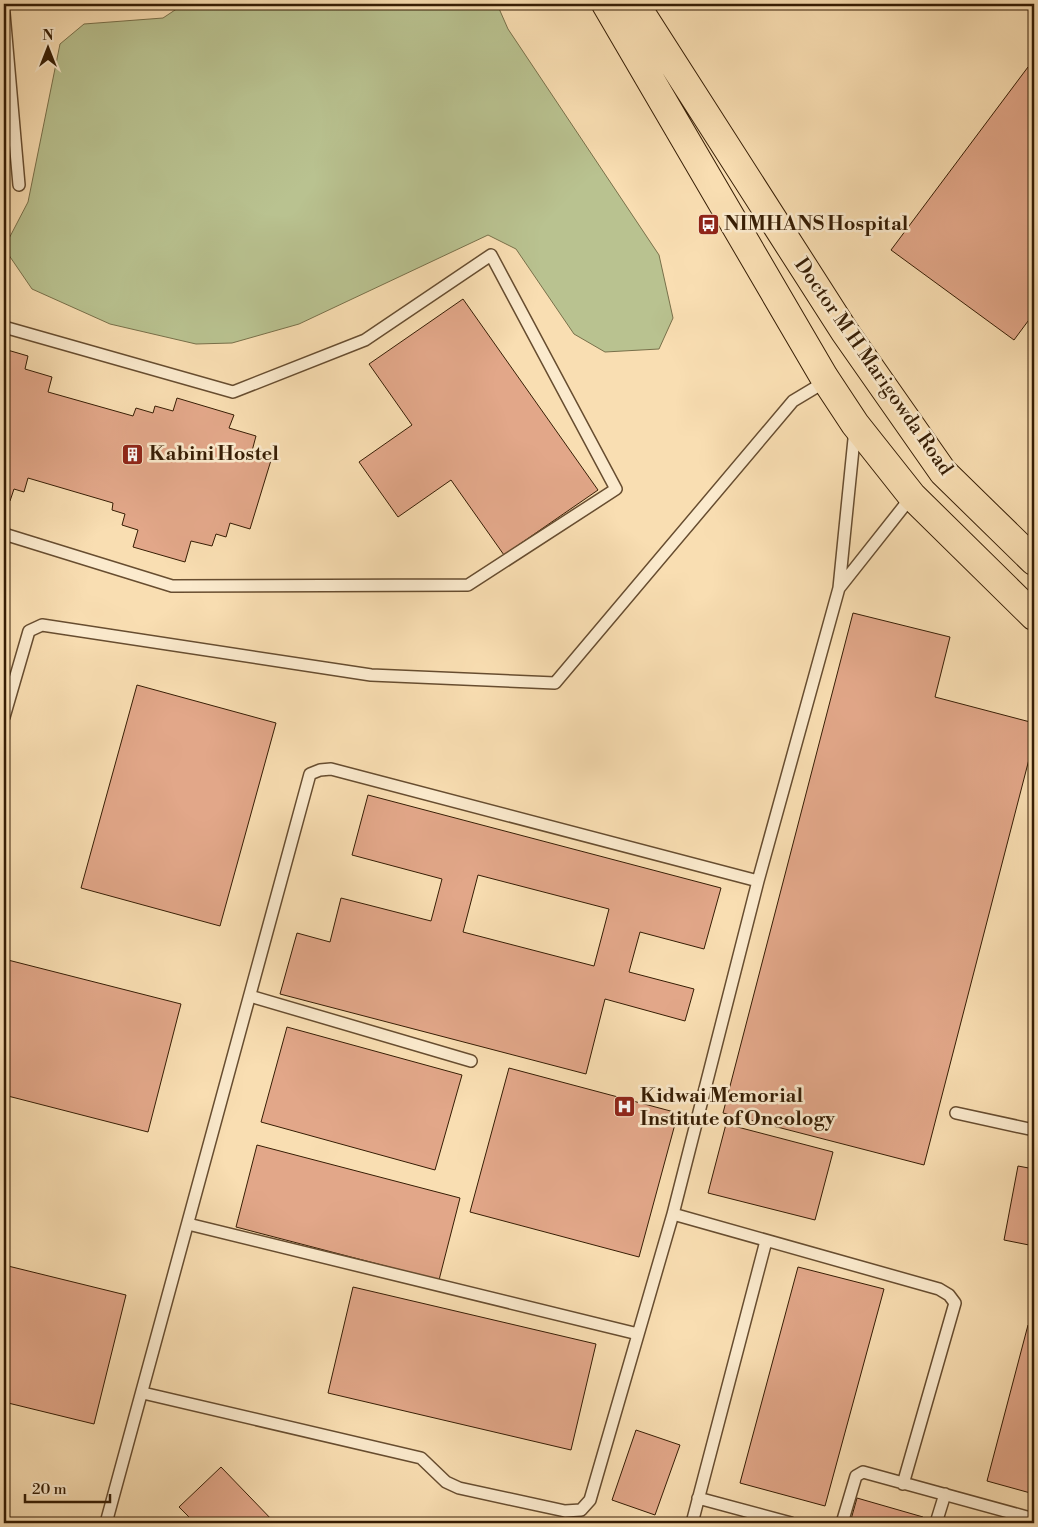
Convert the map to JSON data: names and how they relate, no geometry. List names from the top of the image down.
{
  "streets": {
    "main road": ["Doctor M H Marigowda Road"]
  },
  "places": {
    "bus stop": ["NIMHANS Hospital"],
    "building": ["Kabini Hostel"],
    "hospital": ["Kidwai Memorial Institute of Oncology"]
  },
  "scale_bar": "20 m",
  "north": "top"
}
